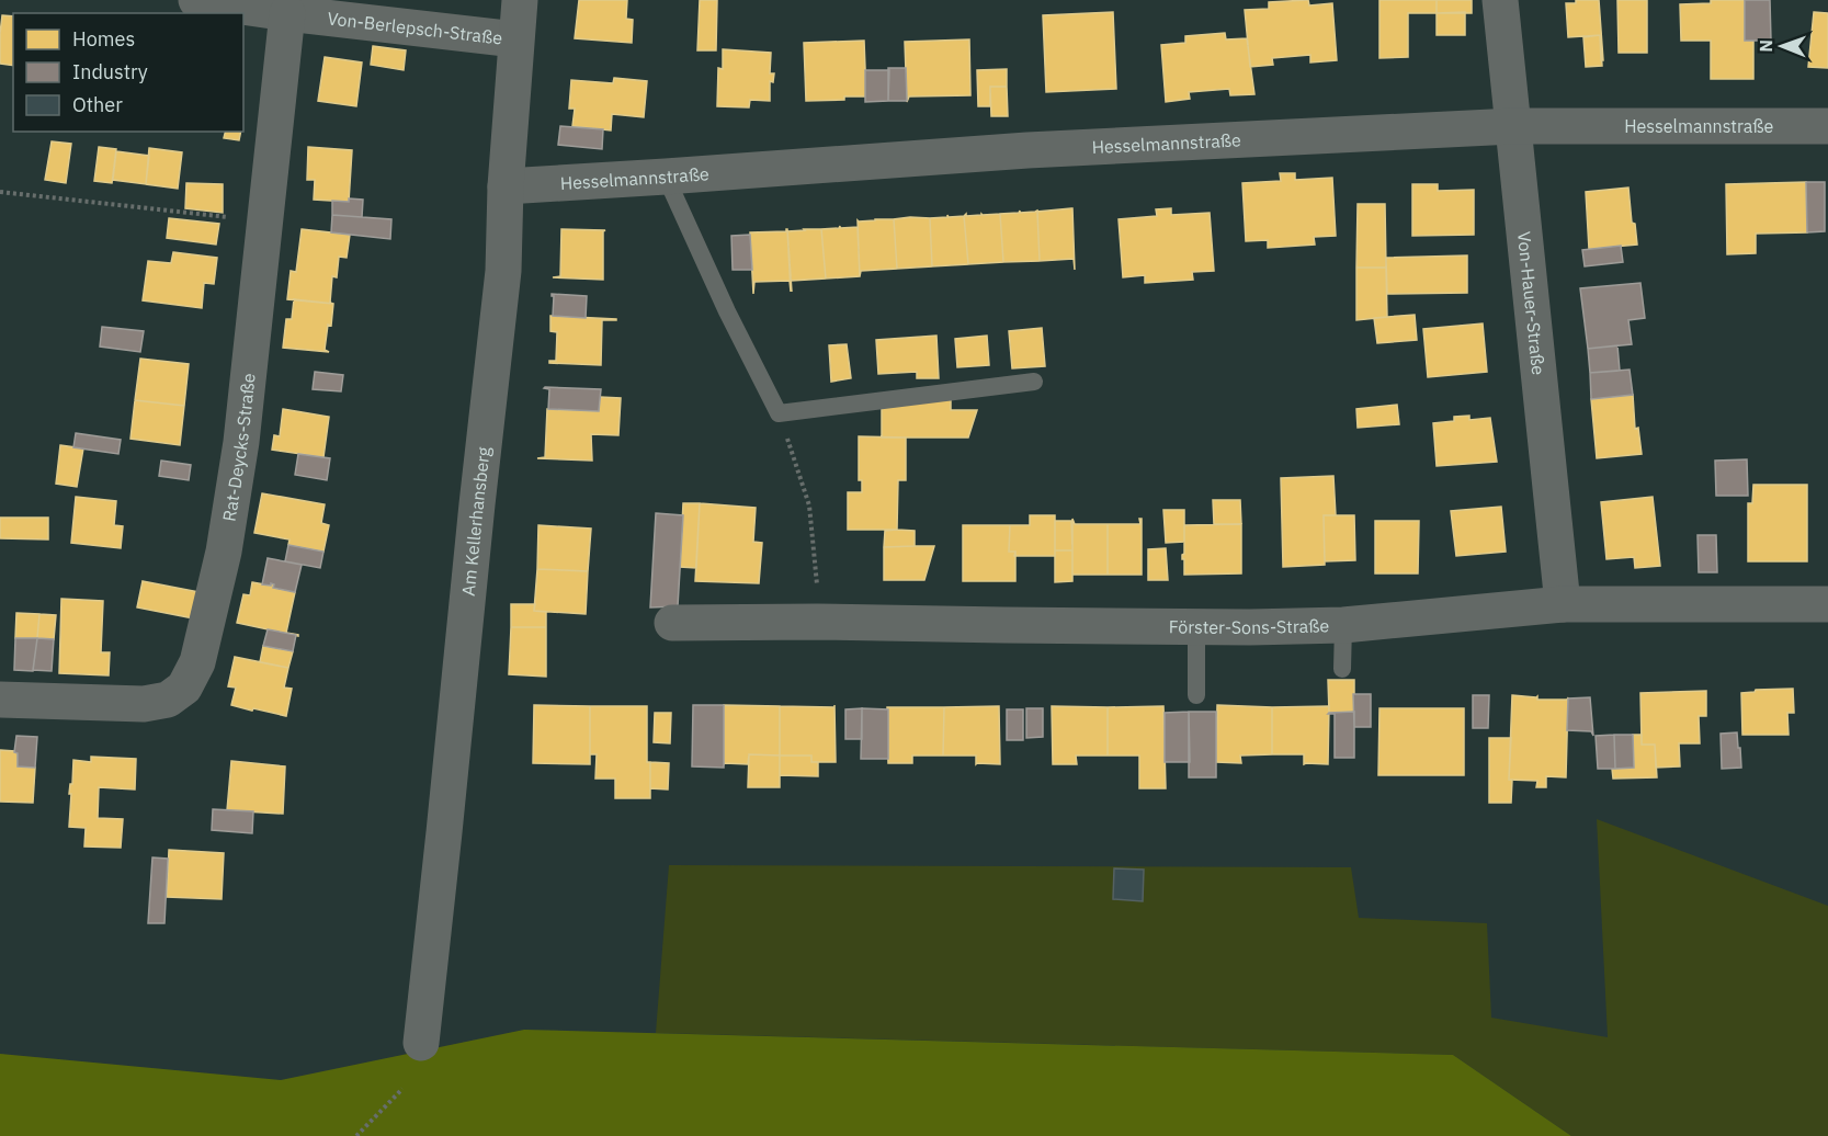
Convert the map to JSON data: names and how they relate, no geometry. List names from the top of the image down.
{
  "streets": {
    "street": [
      "Von-Berlepsch-Straße",
      "Hesselmannstraße",
      "Von-Hauer-Straße",
      "Rat-Deycks-Straße",
      "Am Kellerhansberg",
      "Förster-Sons-Straße"
    ]
  },
  "crossings": [
    ["Von-Berlepsch-Straße", "Rat-Deycks-Straße"],
    ["Von-Berlepsch-Straße", "Am Kellerhansberg"],
    ["Hesselmannstraße", "Von-Hauer-Straße"],
    ["Hesselmannstraße", "Am Kellerhansberg"],
    ["Von-Hauer-Straße", "Förster-Sons-Straße"]
  ],
  "legend": ["Homes", "Industry", "Other"],
  "north": "left"
}
